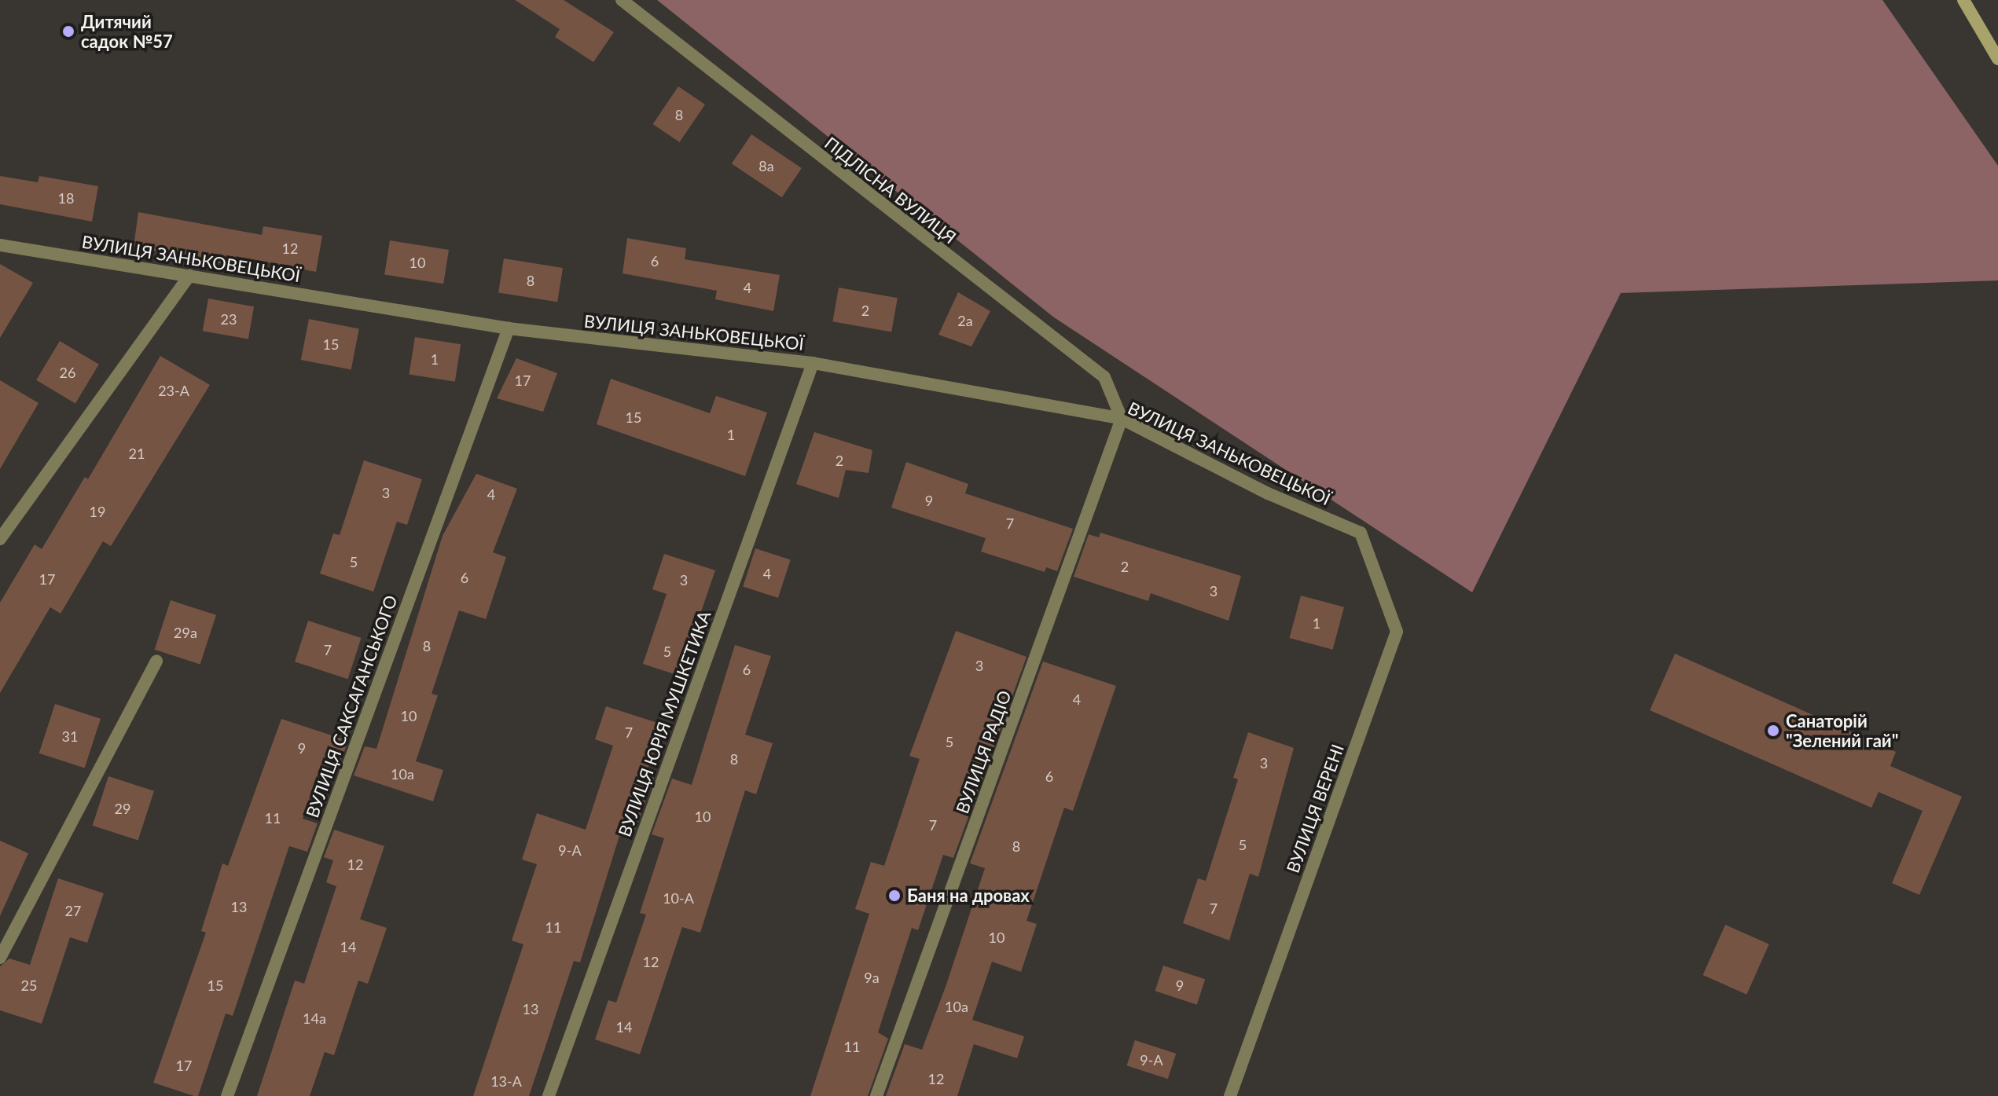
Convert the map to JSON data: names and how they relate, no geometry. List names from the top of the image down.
{
  "streets": {
    "street": [
      "ПІДЛІСНА ВУЛИЦЯ",
      "ВУЛИЦЯ ЗАНЬКОВЕЦЬКОЇ",
      "ВУЛИЦЯ САКСАГАНСЬКОГО",
      "ВУЛИЦЯ ЮРІЯ МУШКЕТИКА",
      "ВУЛИЦЯ РАДІО",
      "ВУЛИЦЯ ВЕРЕНІ"
    ]
  },
  "crossings": [
    ["ПІДЛІСНА ВУЛИЦЯ", "ВУЛИЦЯ ЗАНЬКОВЕЦЬКОЇ"],
    ["ПІДЛІСНА ВУЛИЦЯ", "ВУЛИЦЯ РАДІО"],
    ["ВУЛИЦЯ ЗАНЬКОВЕЦЬКОЇ", "ВУЛИЦЯ САКСАГАНСЬКОГО"],
    ["ВУЛИЦЯ ЗАНЬКОВЕЦЬКОЇ", "ВУЛИЦЯ ЮРІЯ МУШКЕТИКА"],
    ["ВУЛИЦЯ ЗАНЬКОВЕЦЬКОЇ", "ВУЛИЦЯ РАДІО"],
    ["ВУЛИЦЯ ЗАНЬКОВЕЦЬКОЇ", "ВУЛИЦЯ ВЕРЕНІ"]
  ],
  "places": ["Дитячий садок №57", "Санаторій \"Зелений гай\"", "Баня на дровах"],
  "house_numbers": [
    "8",
    "8а",
    "18",
    "12",
    "6",
    "10",
    "8",
    "4",
    "2",
    "23",
    "2а",
    "15",
    "1",
    "26",
    "17",
    "23-А",
    "15",
    "1",
    "21",
    "2",
    "3",
    "4",
    "9",
    "19",
    "7",
    "5",
    "2",
    "4",
    "6",
    "17",
    "3",
    "3",
    "1",
    "29а",
    "8",
    "7",
    "5",
    "3",
    "6",
    "4",
    "10",
    "7",
    "31",
    "5",
    "9",
    "8",
    "3",
    "10а",
    "6",
    "29",
    "10",
    "11",
    "7",
    "5",
    "8",
    "9-А",
    "12",
    "10-А",
    "13",
    "7",
    "27",
    "11",
    "10",
    "14",
    "12",
    "9а",
    "25",
    "15",
    "9",
    "10а",
    "13",
    "14а",
    "14",
    "11",
    "9-А",
    "17",
    "12",
    "13-А"
  ]
}
